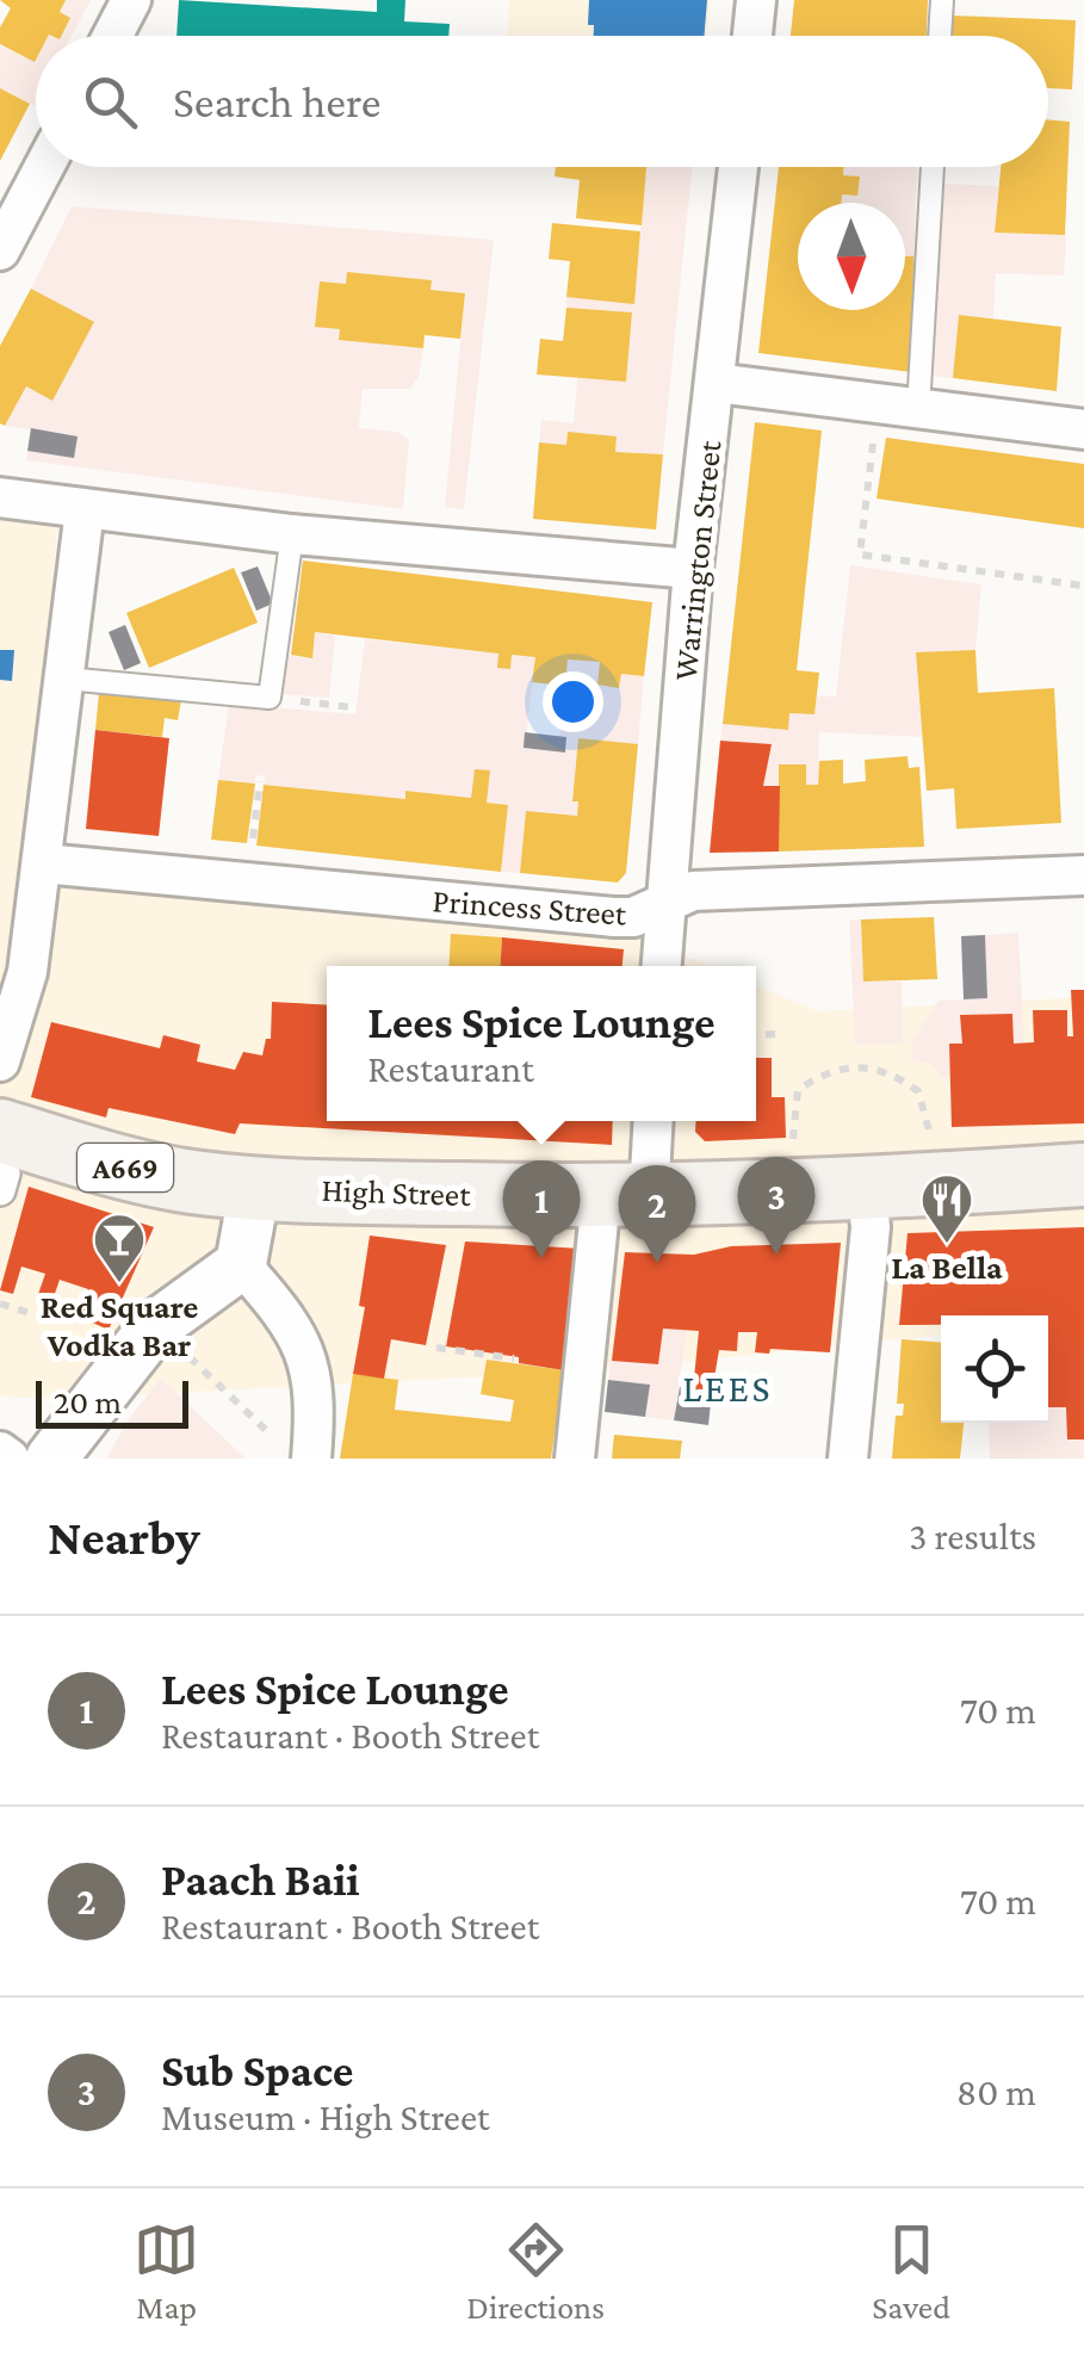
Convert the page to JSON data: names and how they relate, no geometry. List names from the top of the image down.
{
  "streets": {
    "main road": ["A669", "High Street"],
    "street": ["Warrington Street", "Princess Street"]
  },
  "crossings": [
    ["Warrington Street", "Princess Street"]
  ],
  "districts": ["LEES"],
  "places": {
    "restaurant": ["La Bella"],
    "bar": ["Red Square Vodka Bar"]
  },
  "scale_bar": "20 m",
  "north": "bottom",
  "page": {
    "search": "Search here",
    "popup": ["Lees Spice Lounge", "Restaurant"],
    "pins": ["3", "1", "2"],
    "scale": "20 m",
    "heading": ["Nearby", "3 results"],
    "list": [
      {
        "mark": "1",
        "name": "Lees Spice Lounge",
        "note": "Restaurant · Booth Street",
        "value": "70 m"
      },
      {
        "mark": "2",
        "name": "Paach Baii",
        "note": "Restaurant · Booth Street",
        "value": "70 m"
      },
      {
        "mark": "3",
        "name": "Sub Space",
        "note": "Museum · High Street",
        "value": "80 m"
      }
    ],
    "nav": ["Map", "Directions", "Saved"]
  }
}
